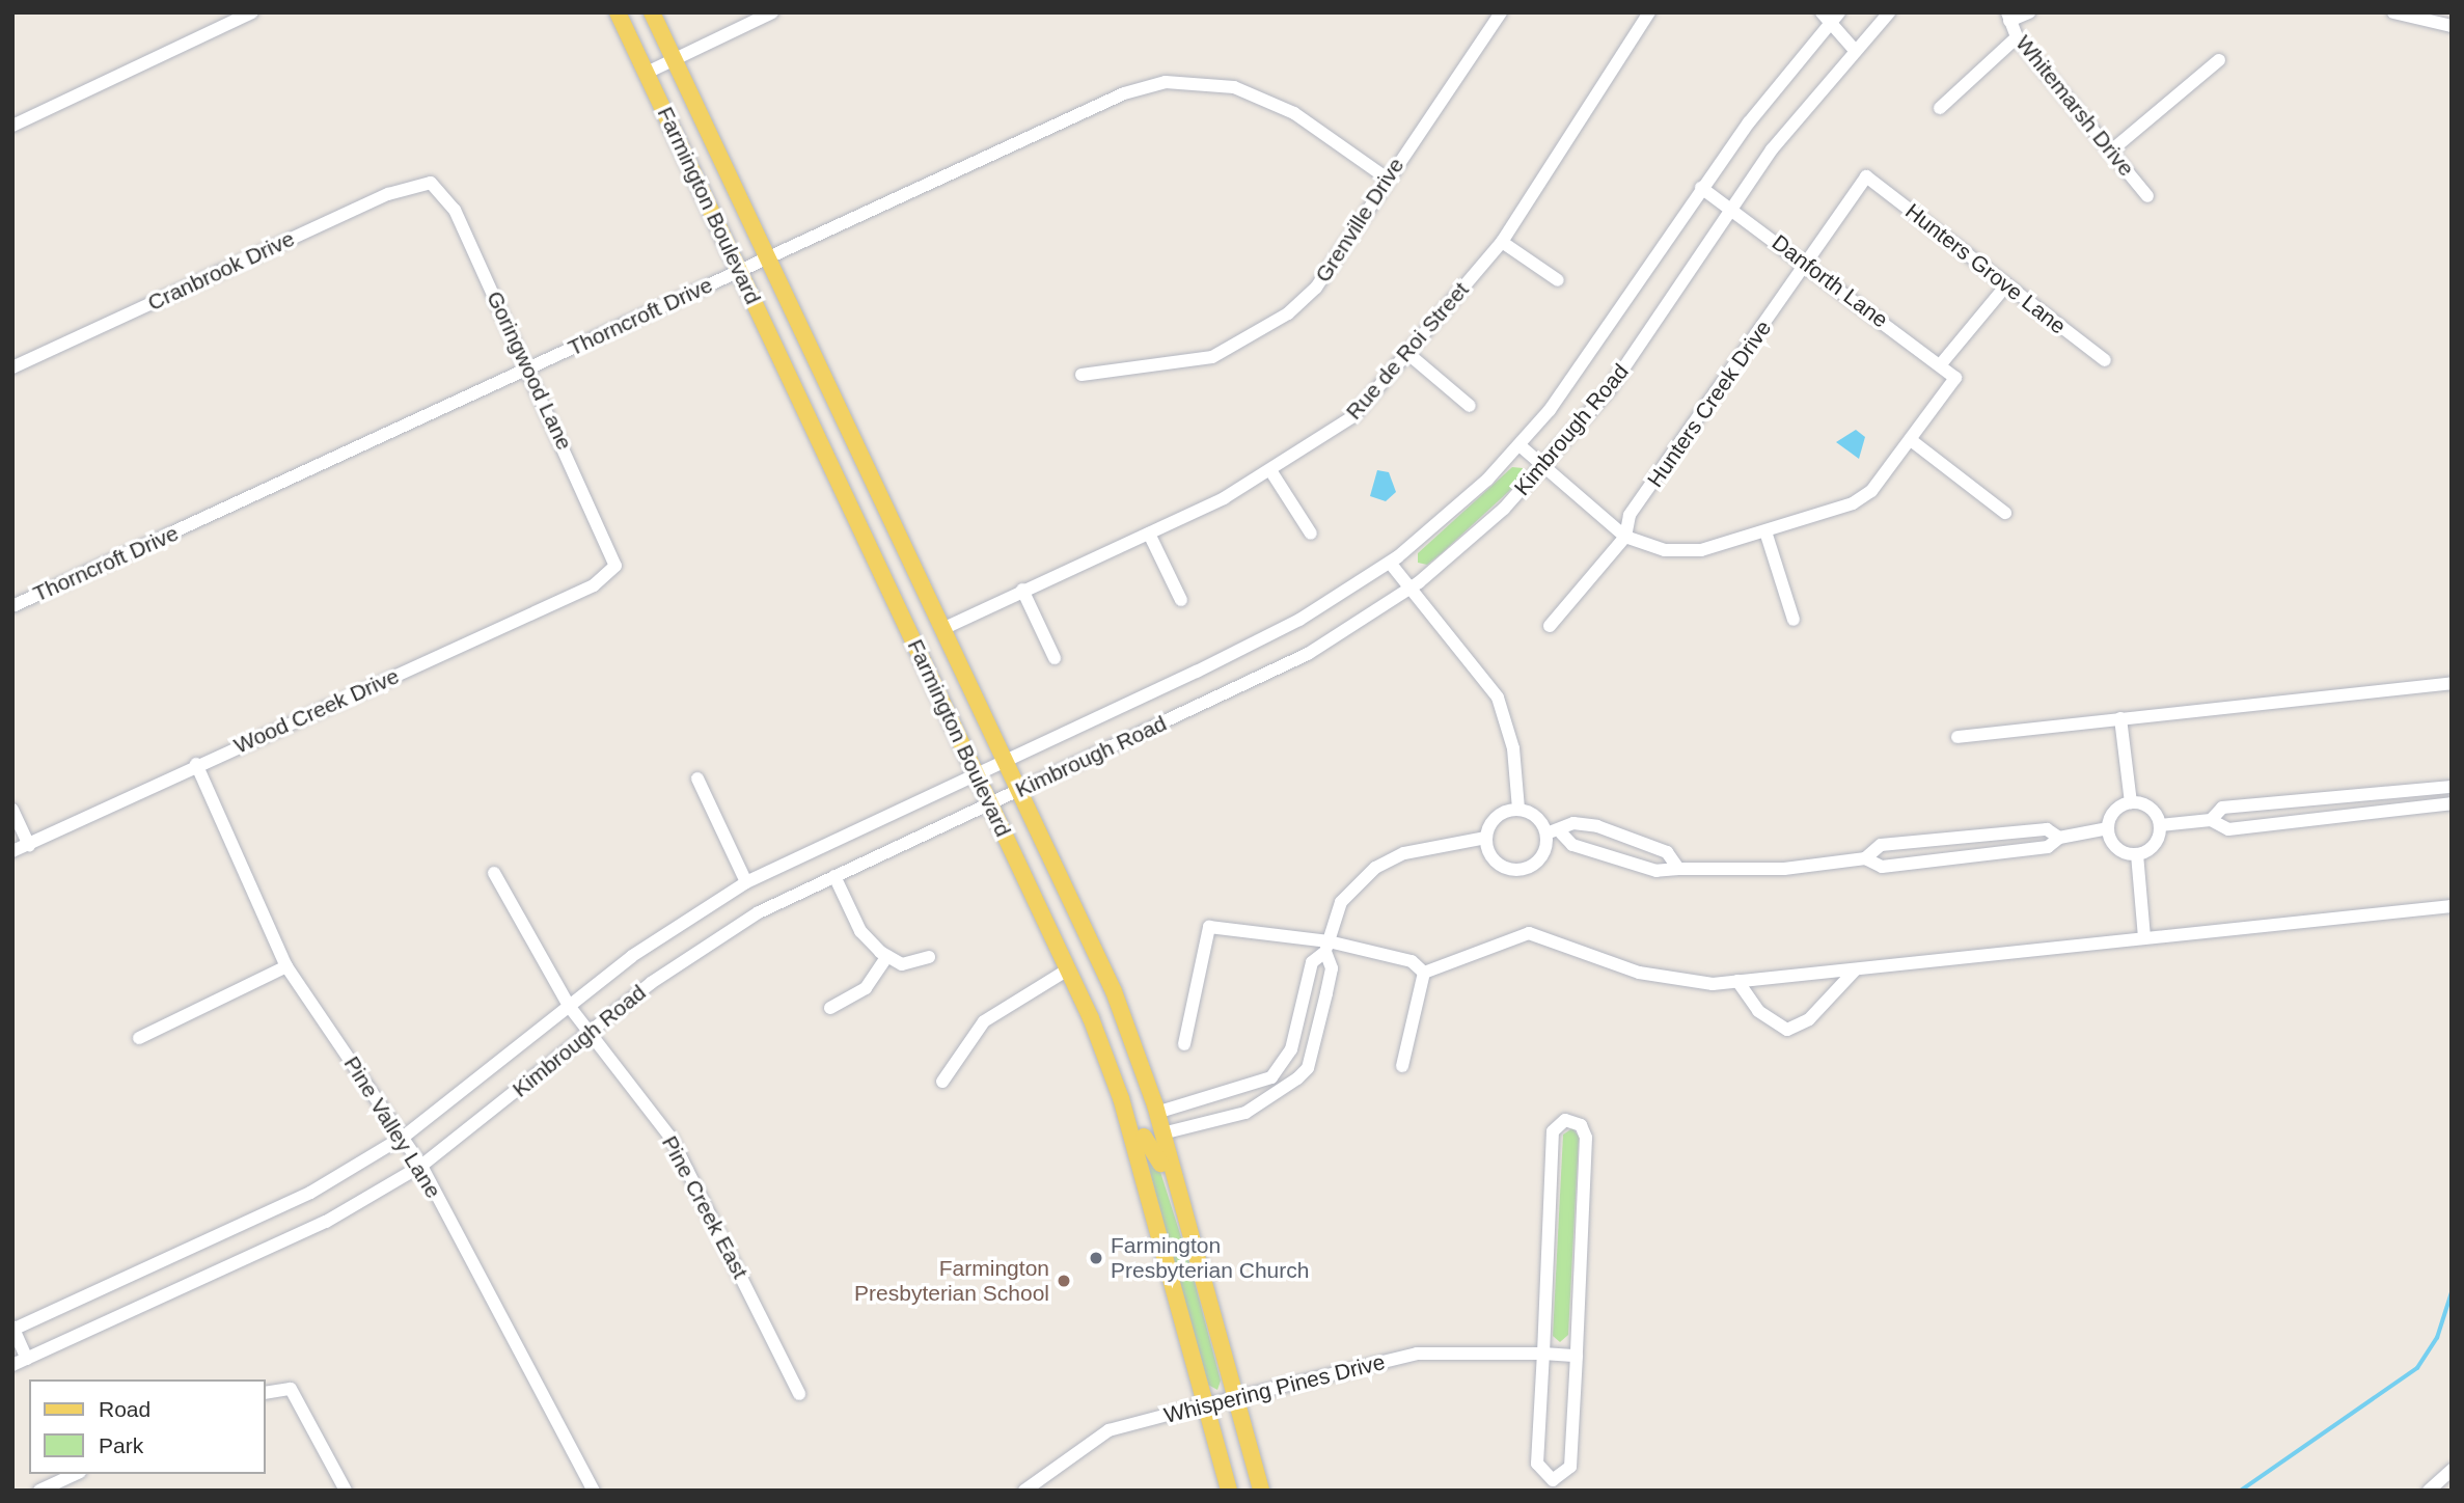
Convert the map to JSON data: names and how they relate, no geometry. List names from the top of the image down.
{
  "streets": {
    "main road": ["Farmington Boulevard"],
    "street": [
      "Whitemarsh Drive",
      "Grenville Drive",
      "Hunters Grove Lane",
      "Cranbrook Drive",
      "Danforth Lane",
      "Thorncroft Drive",
      "Rue de Roi Street",
      "Goringwood Lane",
      "Hunters Creek Drive",
      "Kimbrough Road",
      "Wood Creek Drive",
      "Pine Valley Lane",
      "Pine Creek East",
      "Whispering Pines Drive"
    ]
  },
  "crossings": [
    ["Farmington Boulevard", "Thorncroft Drive"],
    ["Farmington Boulevard", "Rue de Roi Street"],
    ["Farmington Boulevard", "Kimbrough Road"],
    ["Farmington Boulevard", "Whispering Pines Drive"],
    ["Grenville Drive", "Thorncroft Drive"],
    ["Hunters Grove Lane", "Hunters Creek Drive"],
    ["Cranbrook Drive", "Goringwood Lane"],
    ["Danforth Lane", "Hunters Creek Drive"],
    ["Danforth Lane", "Kimbrough Road"],
    ["Thorncroft Drive", "Goringwood Lane"],
    ["Goringwood Lane", "Wood Creek Drive"],
    ["Kimbrough Road", "Pine Valley Lane"],
    ["Kimbrough Road", "Pine Creek East"],
    ["Wood Creek Drive", "Pine Valley Lane"]
  ],
  "places": ["Farmington Presbyterian Church", "Farmington Presbyterian School"],
  "legend": ["Road", "Park"]
}
